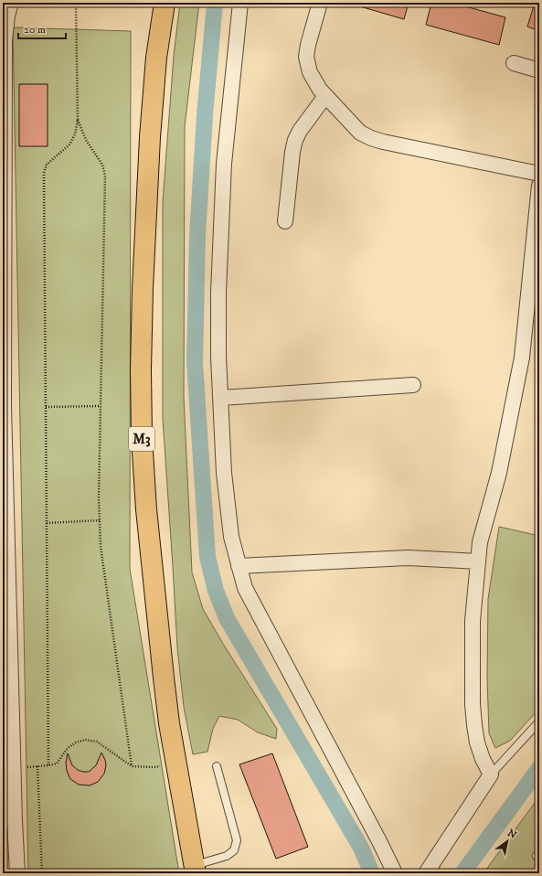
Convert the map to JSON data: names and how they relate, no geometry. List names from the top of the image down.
{
  "streets": {
    "main road": ["M3"]
  },
  "scale_bar": "20 m",
  "north": "top right"
}
